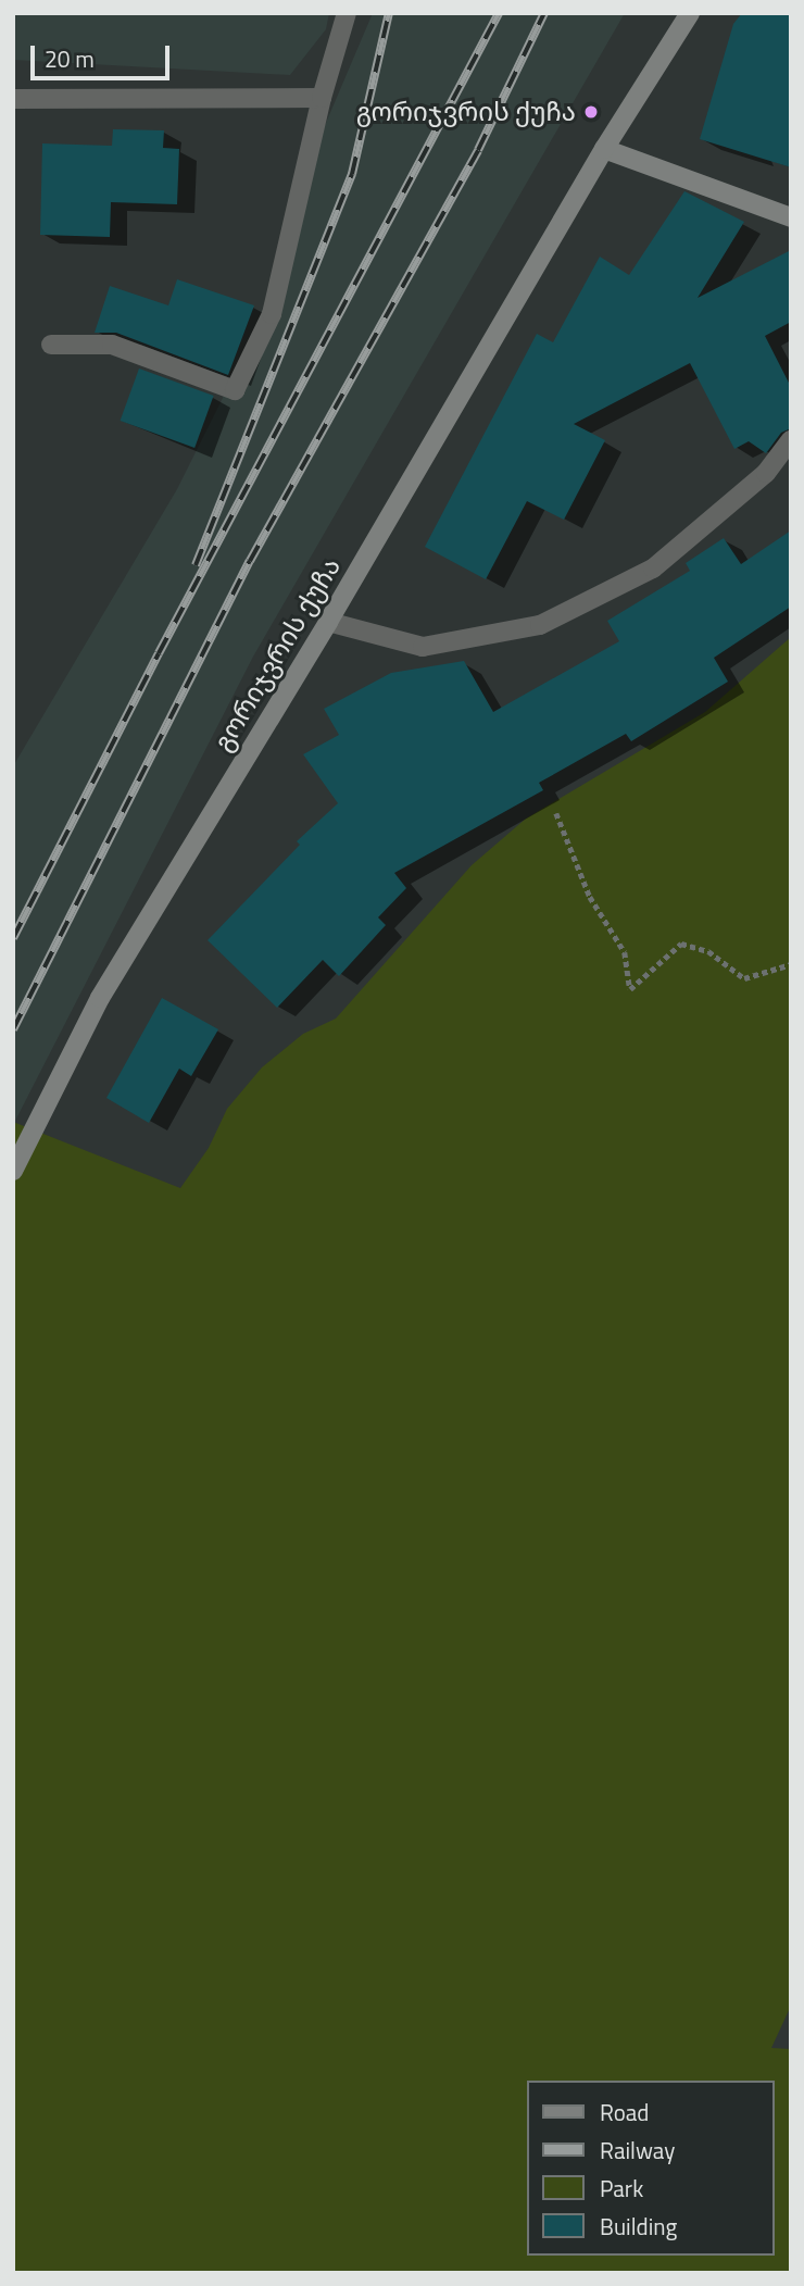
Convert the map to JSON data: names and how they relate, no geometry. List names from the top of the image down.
{
  "streets": {
    "main road": ["გორიჯვრის ქუჩა"]
  },
  "places": ["გორიჯვრის ქუჩა"],
  "legend": [
    "Road",
    "Railway",
    "Park",
    "Building"
  ],
  "scale_bar": "20 m"
}
